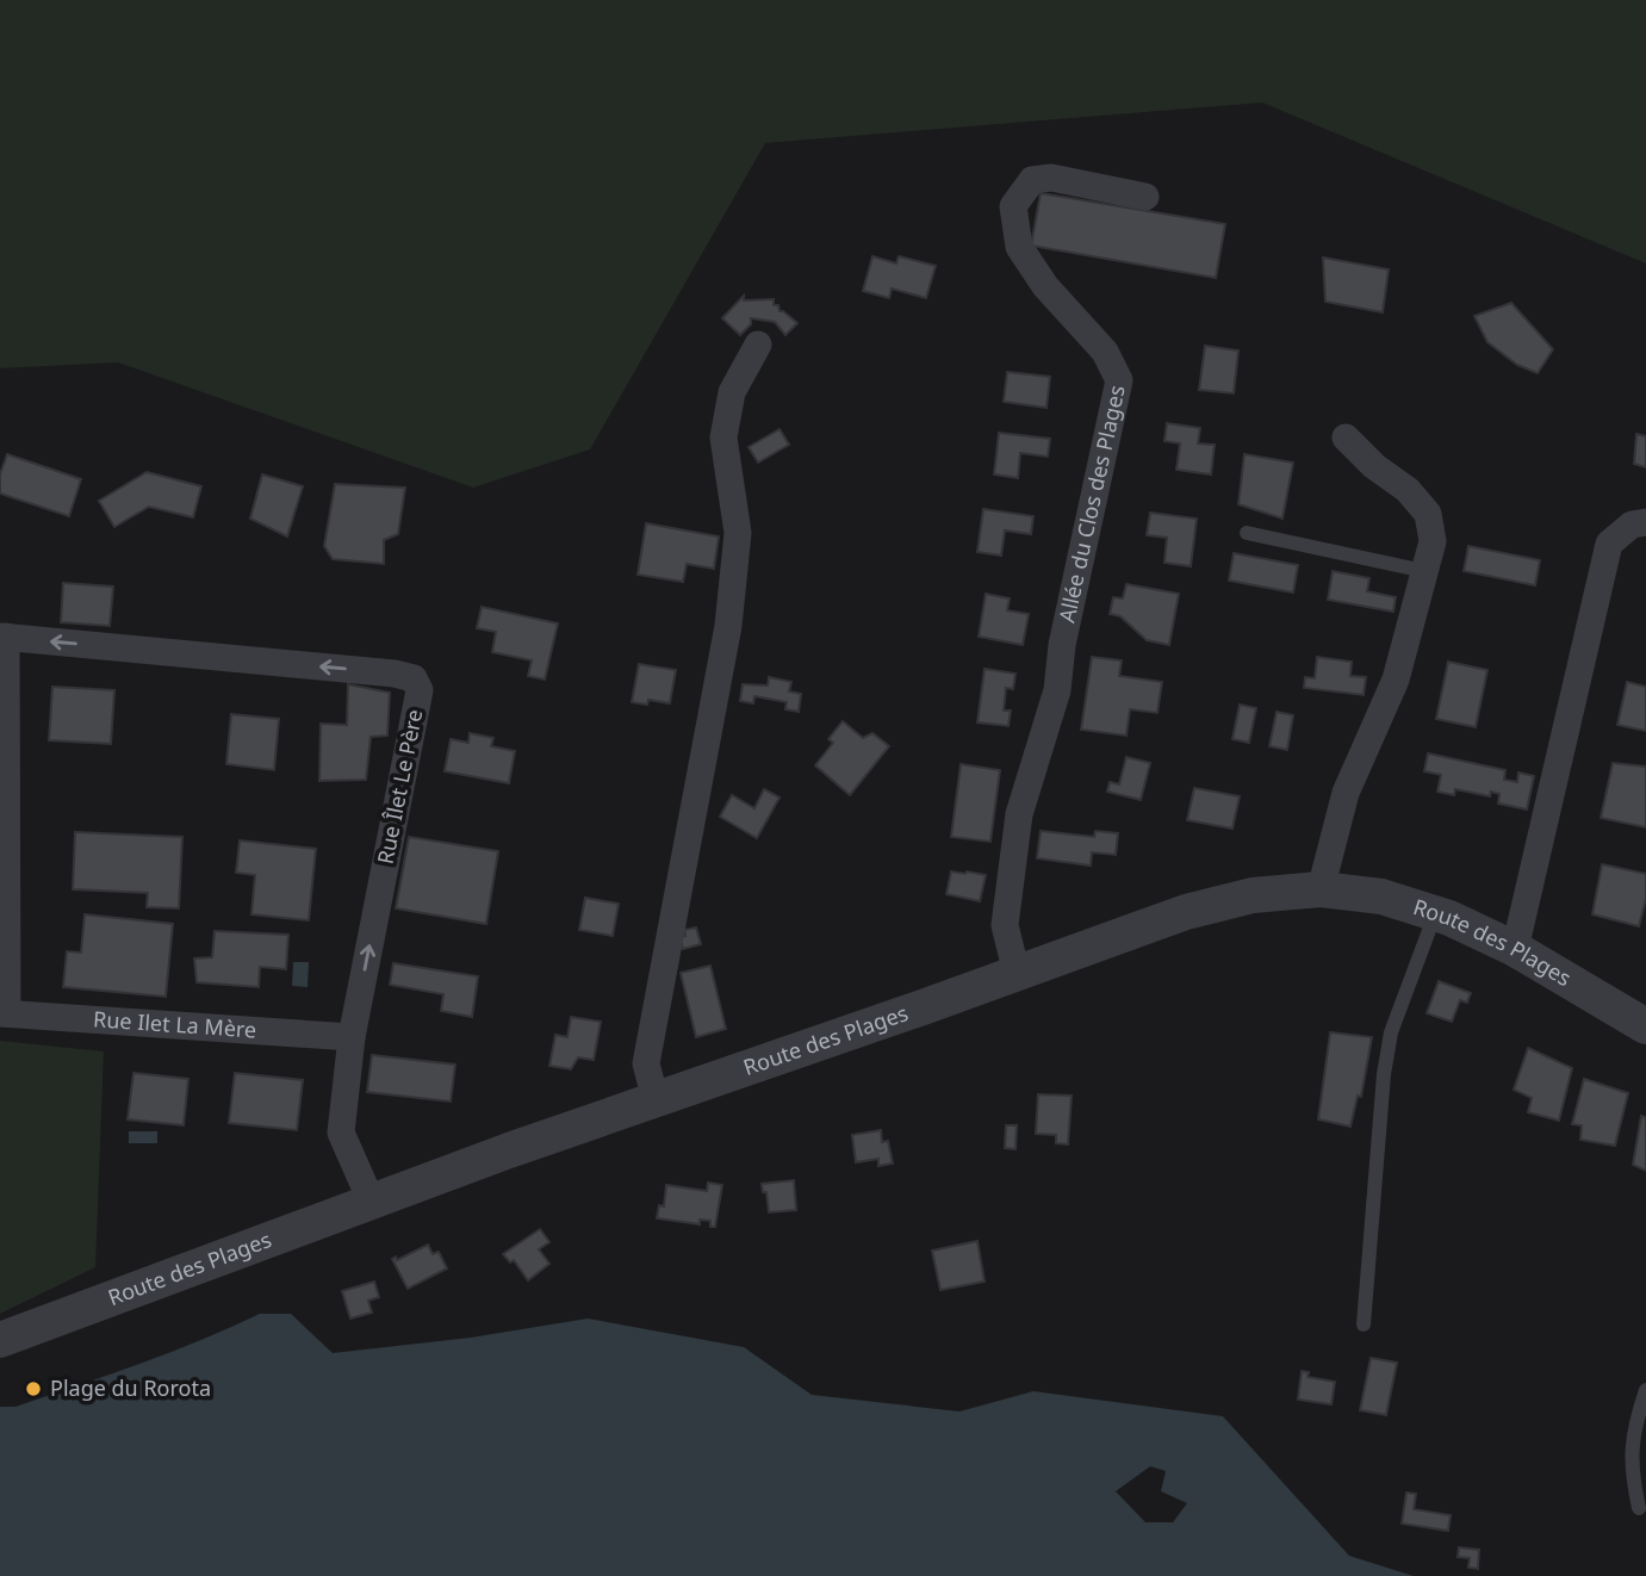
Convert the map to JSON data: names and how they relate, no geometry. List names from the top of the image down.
{
  "streets": {
    "street": [
      "Allée du Clos des Plages",
      "Rue Îlet Le Père",
      "Route des Plages",
      "Rue Ilet La Mère"
    ]
  },
  "crossings": [
    ["Allée du Clos des Plages", "Route des Plages"],
    ["Rue Îlet Le Père", "Route des Plages"],
    ["Rue Îlet Le Père", "Rue Ilet La Mère"]
  ],
  "places": ["Plage du Rorota"]
}
